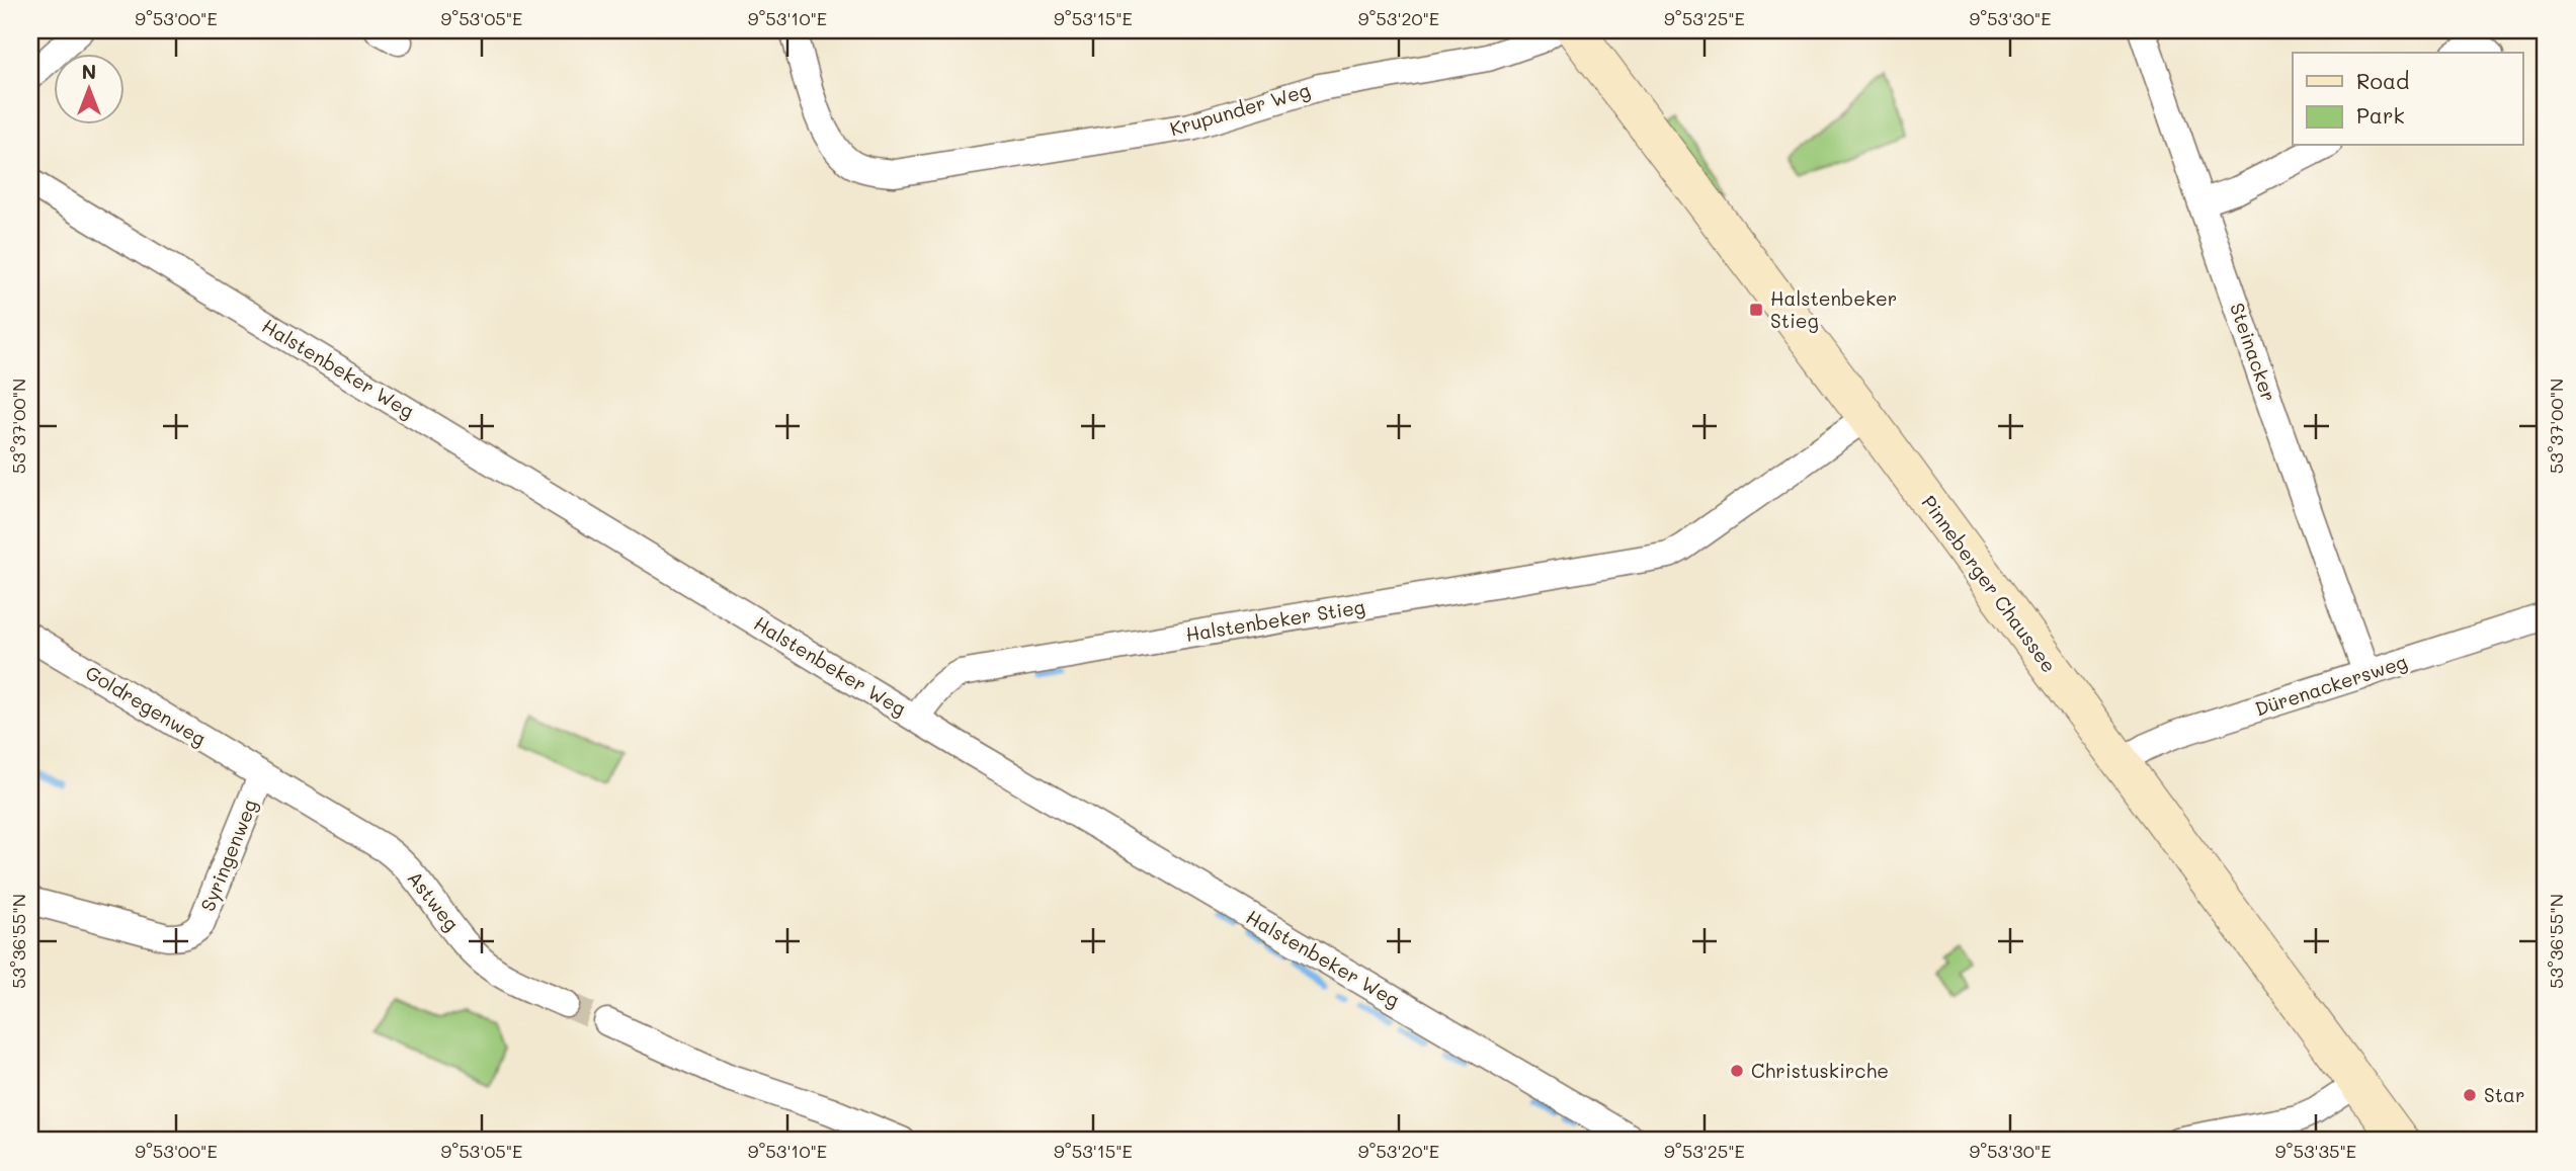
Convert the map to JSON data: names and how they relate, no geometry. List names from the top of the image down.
{
  "streets": {
    "main road": ["Pinneberger Chaussee"],
    "street": [
      "Krupunder Weg",
      "Steinacker",
      "Halstenbeker Weg",
      "Halstenbeker Stieg",
      "Dürenackersweg",
      "Goldregenweg",
      "Syringenweg",
      "Astweg"
    ]
  },
  "crossings": [
    ["Steinacker", "Dürenackersweg"],
    ["Halstenbeker Weg", "Halstenbeker Stieg"],
    ["Pinneberger Chaussee", "Halstenbeker Stieg"],
    ["Pinneberger Chaussee", "Dürenackersweg"],
    ["Goldregenweg", "Syringenweg"],
    ["Goldregenweg", "Astweg"],
    ["Syringenweg", "Astweg"]
  ],
  "places": {
    "transit": ["Halstenbeker Stieg"],
    "other": ["Christuskirche", "Star"]
  },
  "legend": ["Road", "Park"],
  "north": "top",
  "coordinates": [
    "9°53'00\"E",
    "9°53'05\"E",
    "9°53'10\"E",
    "9°53'15\"E",
    "9°53'20\"E",
    "9°53'25\"E",
    "9°53'30\"E",
    "53°37'00\"N",
    "53°36'55\"N",
    "9°53'35\"E"
  ]
}
